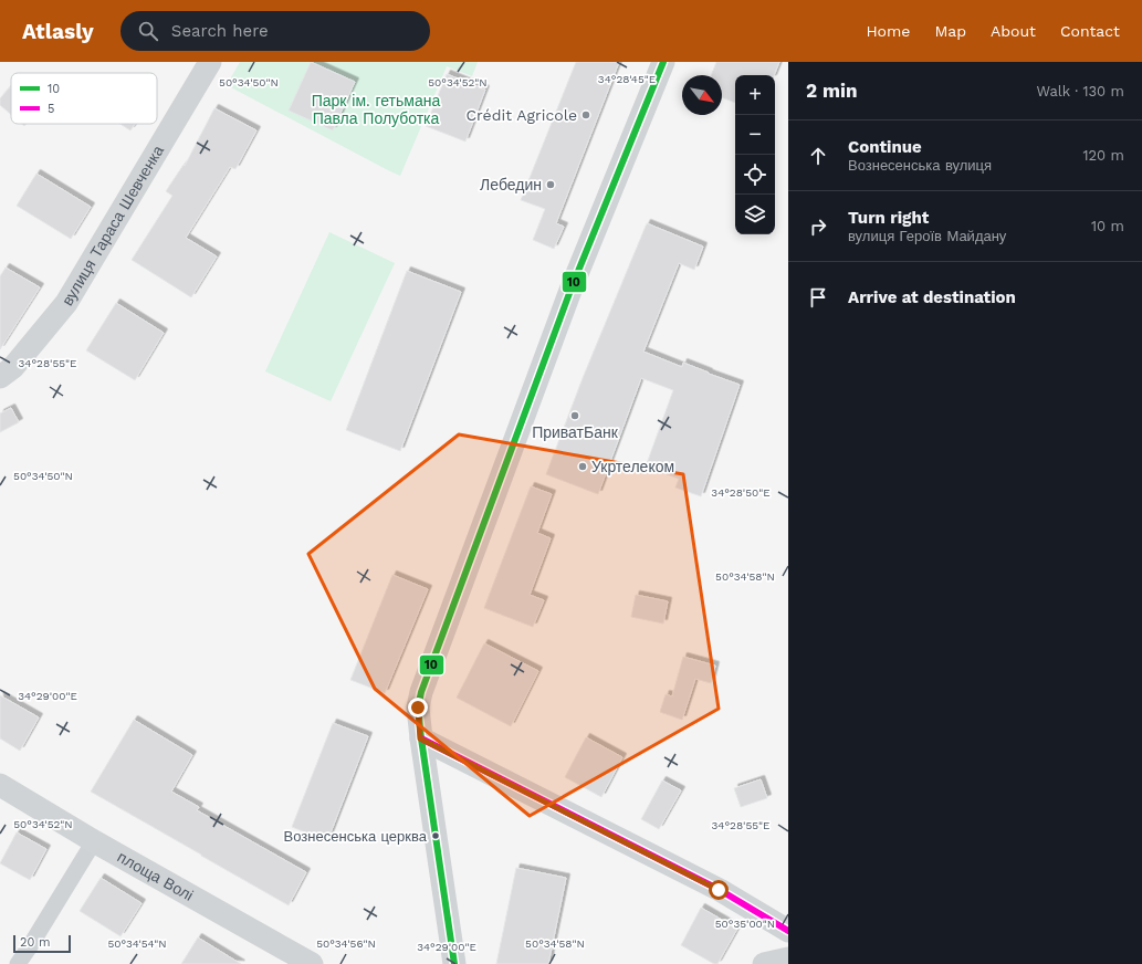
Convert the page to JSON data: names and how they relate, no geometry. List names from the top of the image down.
{
  "streets": {
    "main road": ["вулиця Тараса Шевченка", "площа Волі"]
  },
  "parks": ["Парк ім. гетьмана Павла Полуботка"],
  "places": [
    "Crédit Agricole",
    "Лебедин",
    "ПриватБанк",
    "Укртелеком",
    "Вознесенська церква"
  ],
  "lines": ["transit line 10", "transit line 5"],
  "legend": ["10", "5"],
  "scale_bar": "20 m",
  "north": "bottom right",
  "page": {
    "header": "Atlasly",
    "search": "Search here",
    "nav": [
      "Home",
      "Map",
      "About",
      "Contact"
    ],
    "heading": ["2 min", "Walk · 130 m"],
    "map_buttons": ["+", "−"],
    "list": [
      ["Continue", "Вознесенська вулиця", "120 m"],
      ["Turn right", "вулиця Героїв Майдану", "10 m"],
      "Arrive at destination"
    ],
    "scale": "20 m"
  },
  "coordinates": [
    "34°28'45\"E",
    "50°34'52\"N",
    "50°34'50\"N",
    "34°28'55\"E",
    "34°28'50\"E",
    "50°34'58\"N",
    "34°29'00\"E",
    "50°35'00\"N",
    "50°34'54\"N",
    "50°34'56\"N"
  ]
}
